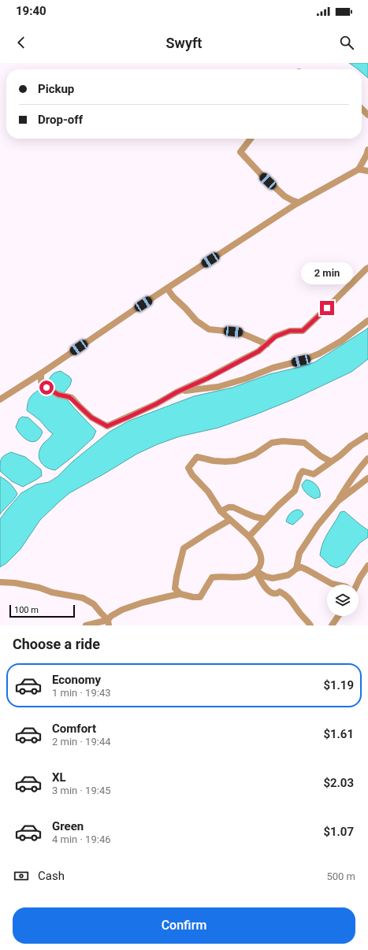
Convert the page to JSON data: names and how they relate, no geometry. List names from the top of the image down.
{
  "scale_bar": "100 m",
  "page": {
    "status": "19:40",
    "header": "Swyft",
    "banner": ["Pickup", "Drop-off"],
    "bubble": "2 min",
    "scale": "100 m",
    "heading": "Choose a ride",
    "list": [
      {
        "name": "Economy",
        "note": "1 min · 19:43",
        "value": "$1.19"
      },
      {
        "name": "Comfort",
        "note": "2 min · 19:44",
        "value": "$1.61"
      },
      {
        "name": "XL",
        "note": "3 min · 19:45",
        "value": "$2.03"
      },
      {
        "name": "Green",
        "note": "4 min · 19:46",
        "value": "$1.07"
      }
    ],
    "pay": ["Cash", "500 m"],
    "buttons": "Confirm"
  }
}
